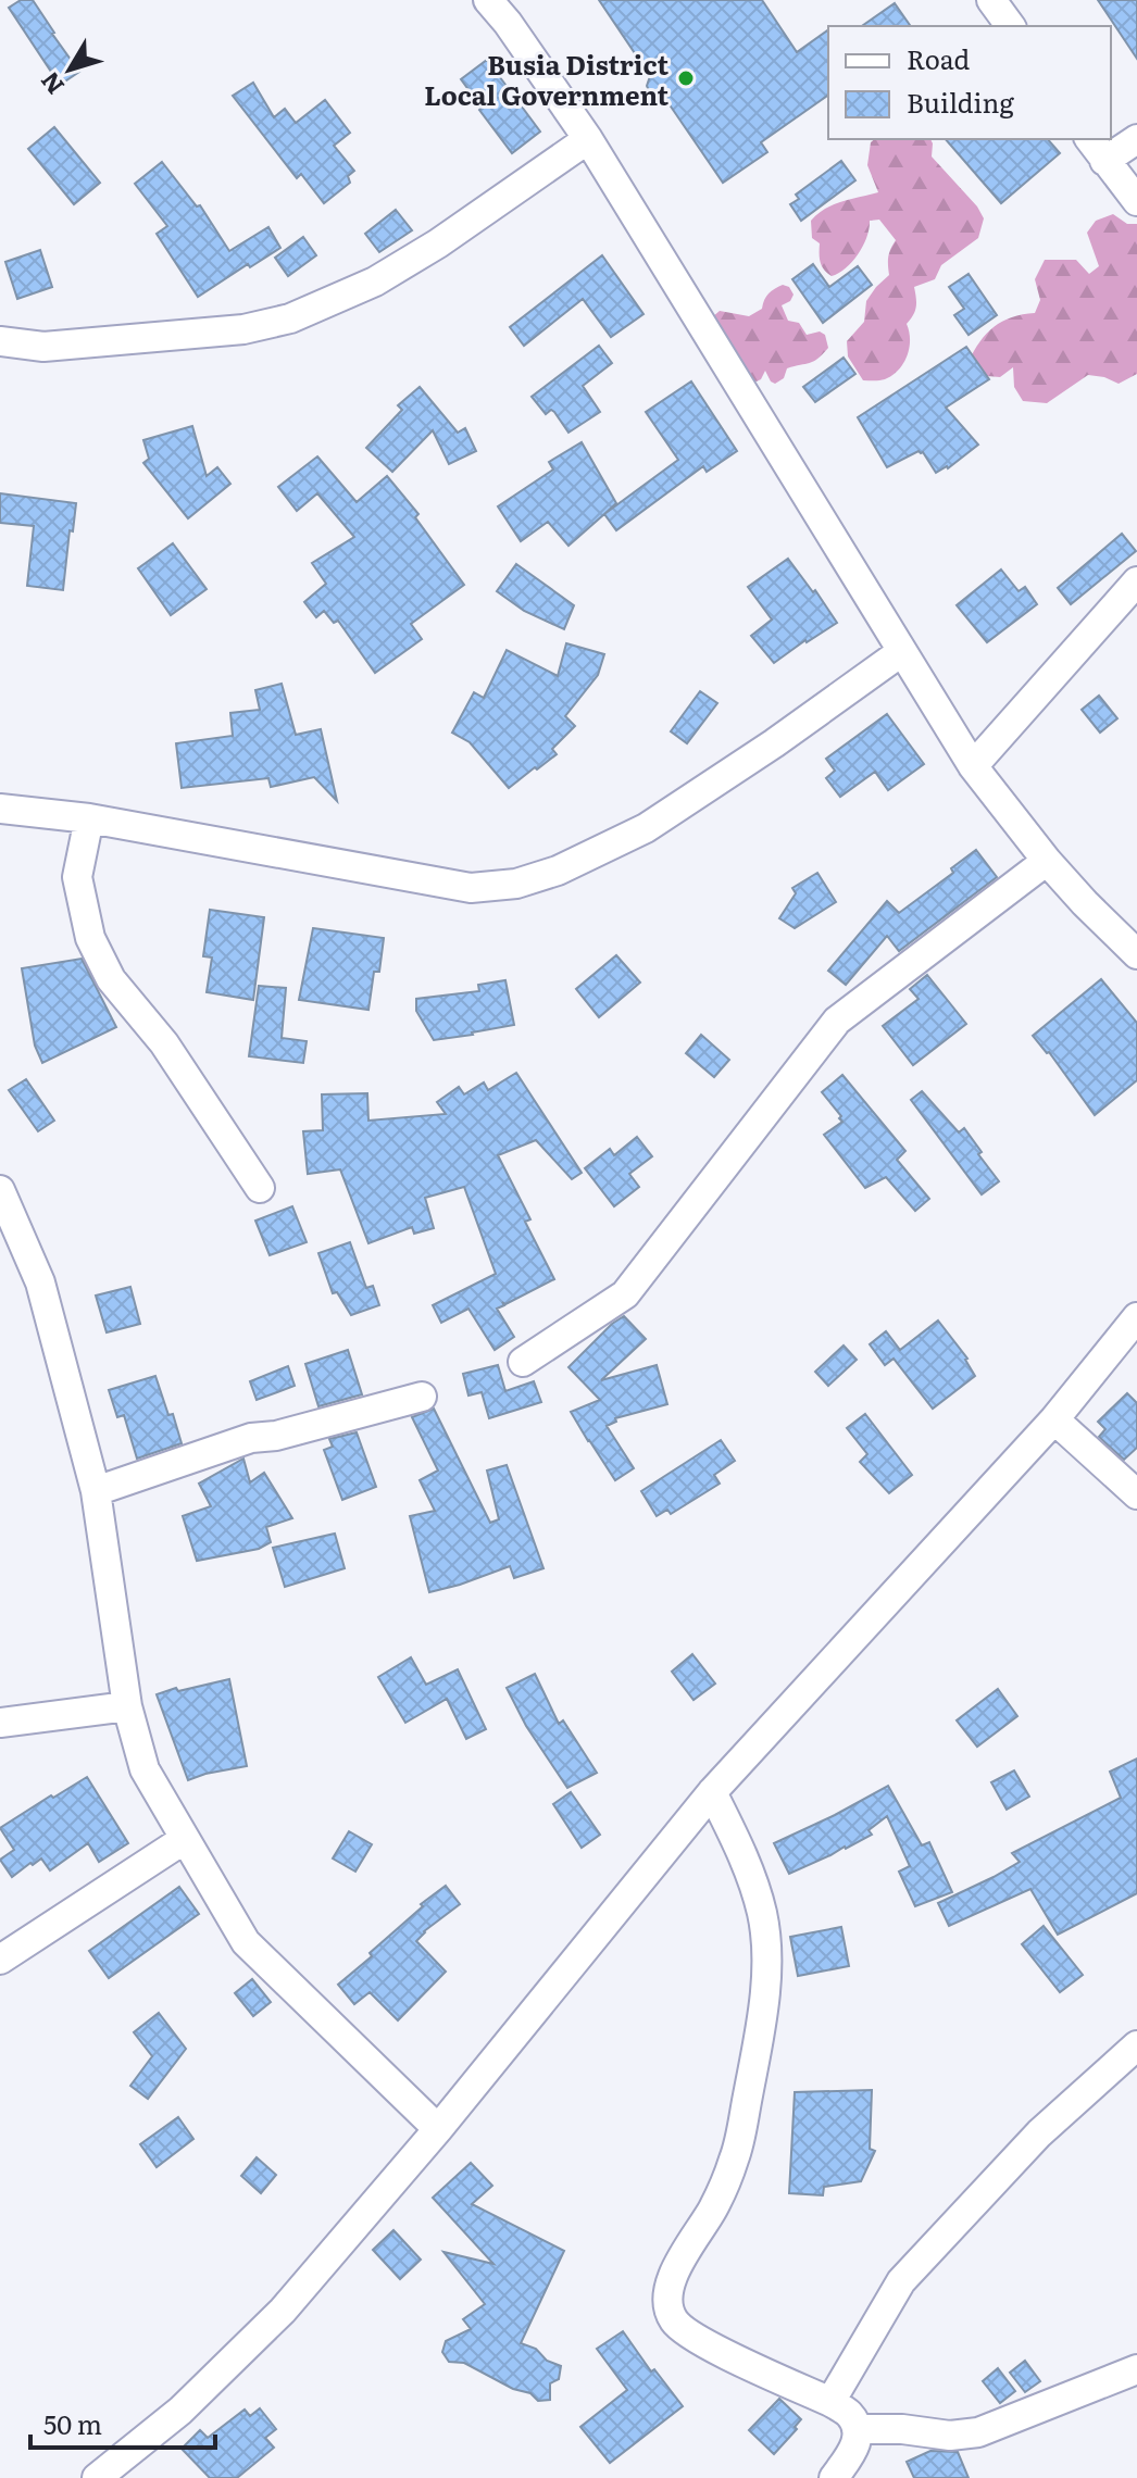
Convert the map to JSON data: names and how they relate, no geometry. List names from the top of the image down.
{
  "places": ["Busia District Local Government"],
  "legend": ["Road", "Building"],
  "scale_bar": "50 m",
  "north": "bottom left"
}
